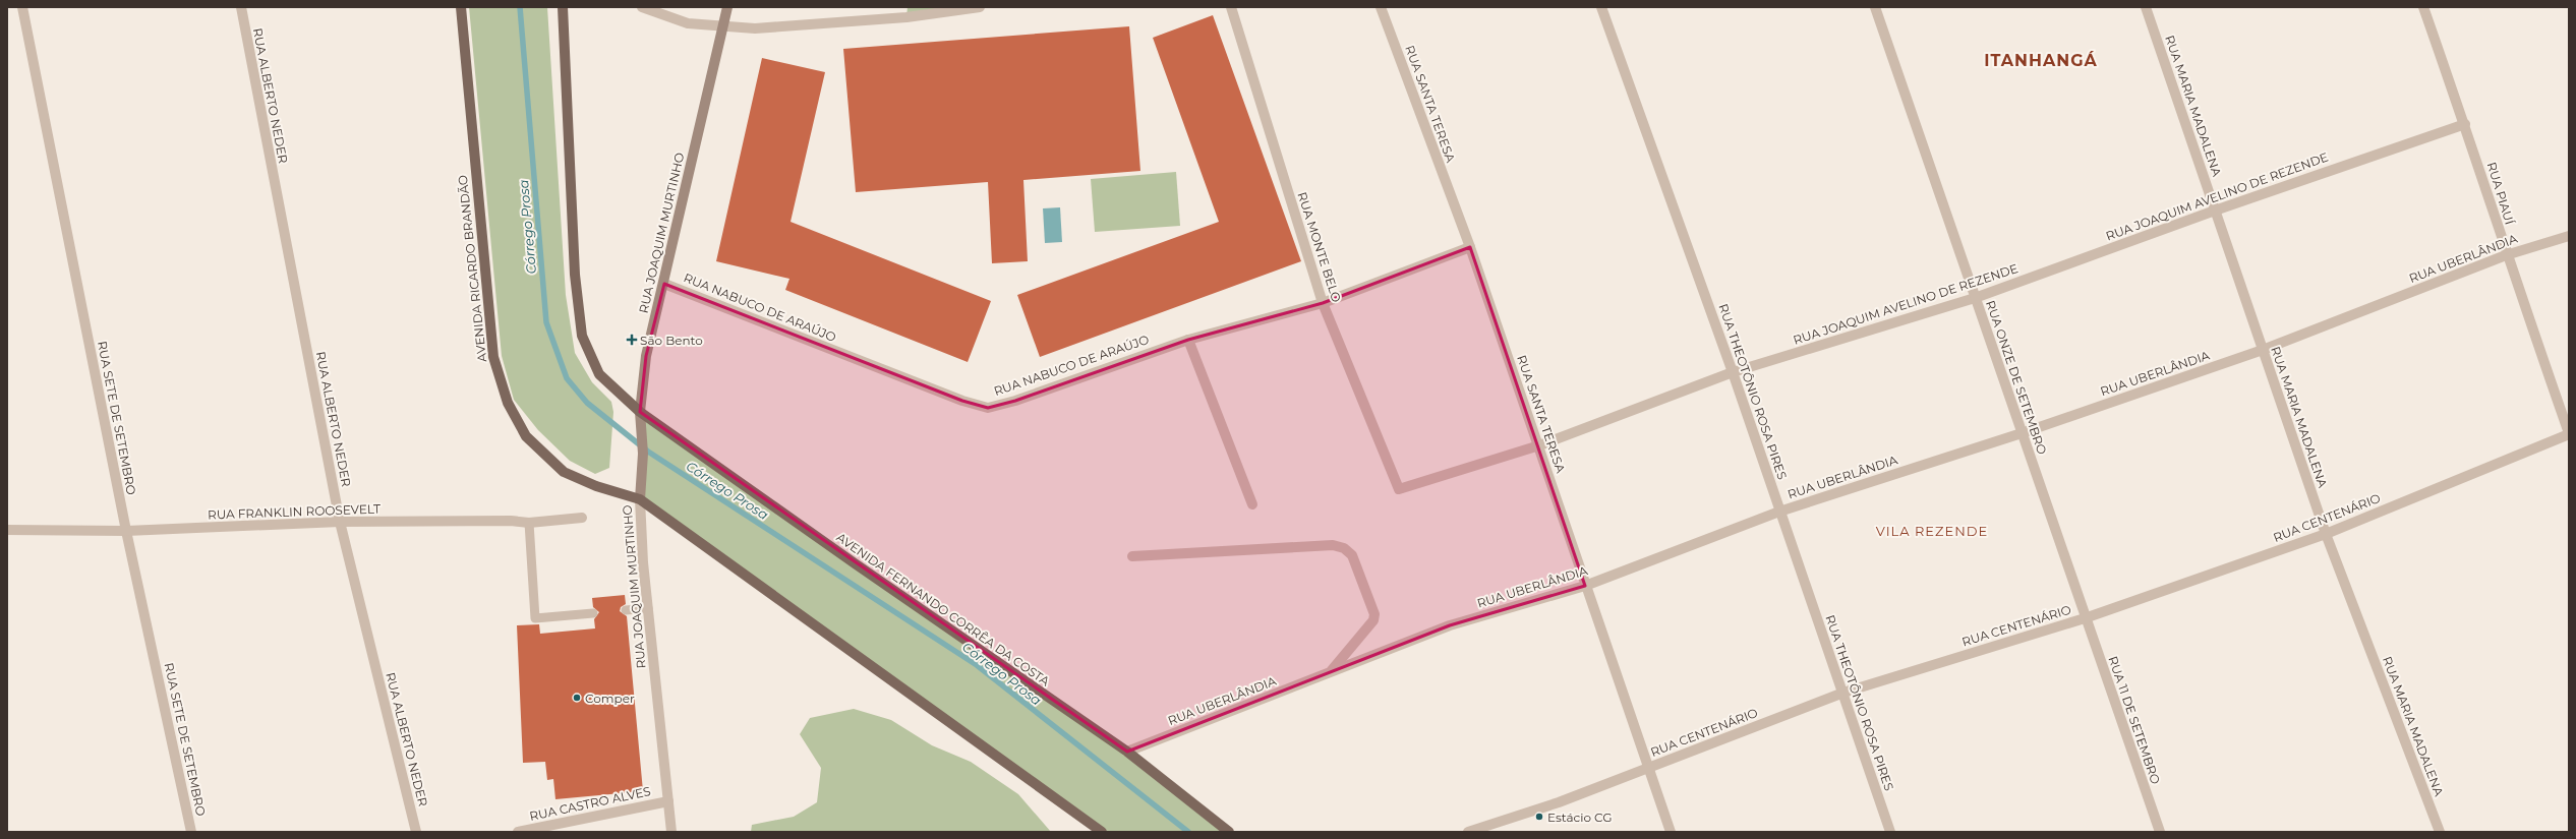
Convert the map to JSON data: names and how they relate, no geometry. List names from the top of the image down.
{
  "streets": {
    "main road": ["RUA JOAQUIM MURTINHO", "AVENIDA RICARDO BRANDÃO", "AVENIDA FERNANDO CORRÊA DA COSTA"],
    "street": [
      "RUA ALBERTO NEDER",
      "RUA SANTA TERESA",
      "RUA MARIA MADALENA",
      "RUA PIAUÍ",
      "RUA JOAQUIM AVELINO DE REZENDE",
      "RUA MONTE BELO",
      "RUA UBERLÂNDIA",
      "RUA NABUCO DE ARAÚJO",
      "RUA ONZE DE SETEMBRO",
      "RUA THEOTÔNIO ROSA PIRES",
      "RUA SETE DE SETEMBRO",
      "RUA FRANKLIN ROOSEVELT",
      "RUA CENTENÁRIO",
      "RUA 11 DE SETEMBRO",
      "RUA CASTRO ALVES"
    ]
  },
  "crossings": [
    ["RUA ALBERTO NEDER", "RUA FRANKLIN ROOSEVELT"],
    ["RUA SANTA TERESA", "RUA JOAQUIM AVELINO DE REZENDE"],
    ["RUA SANTA TERESA", "RUA UBERLÂNDIA"],
    ["RUA SANTA TERESA", "RUA NABUCO DE ARAÚJO"],
    ["RUA SANTA TERESA", "RUA CENTENÁRIO"],
    ["RUA MARIA MADALENA", "RUA JOAQUIM AVELINO DE REZENDE"],
    ["RUA MARIA MADALENA", "RUA UBERLÂNDIA"],
    ["RUA MARIA MADALENA", "RUA CENTENÁRIO"],
    ["RUA PIAUÍ", "RUA JOAQUIM AVELINO DE REZENDE"],
    ["RUA PIAUÍ", "RUA UBERLÂNDIA"],
    ["RUA PIAUÍ", "RUA CENTENÁRIO"],
    ["RUA JOAQUIM AVELINO DE REZENDE", "RUA MONTE BELO"],
    ["RUA JOAQUIM AVELINO DE REZENDE", "RUA ONZE DE SETEMBRO"],
    ["RUA JOAQUIM AVELINO DE REZENDE", "RUA THEOTÔNIO ROSA PIRES"],
    ["RUA JOAQUIM MURTINHO", "AVENIDA RICARDO BRANDÃO"],
    ["RUA JOAQUIM MURTINHO", "RUA NABUCO DE ARAÚJO"],
    ["RUA JOAQUIM MURTINHO", "AVENIDA FERNANDO CORRÊA DA COSTA"],
    ["RUA JOAQUIM MURTINHO", "RUA CASTRO ALVES"],
    ["RUA MONTE BELO", "RUA NABUCO DE ARAÚJO"],
    ["RUA UBERLÂNDIA", "RUA ONZE DE SETEMBRO"],
    ["RUA UBERLÂNDIA", "RUA THEOTÔNIO ROSA PIRES"],
    ["RUA UBERLÂNDIA", "AVENIDA FERNANDO CORRÊA DA COSTA"],
    ["RUA ONZE DE SETEMBRO", "RUA CENTENÁRIO"],
    ["RUA ONZE DE SETEMBRO", "RUA 11 DE SETEMBRO"],
    ["RUA THEOTÔNIO ROSA PIRES", "RUA CENTENÁRIO"],
    ["RUA SETE DE SETEMBRO", "RUA FRANKLIN ROOSEVELT"],
    ["RUA CENTENÁRIO", "RUA 11 DE SETEMBRO"]
  ],
  "districts": ["ITANHANGÁ", "VILA REZENDE"],
  "water": ["Córrego Prosa"],
  "places": {
    "health": ["São Bento"],
    "other": ["Comper", "Estácio CG"]
  }
}
